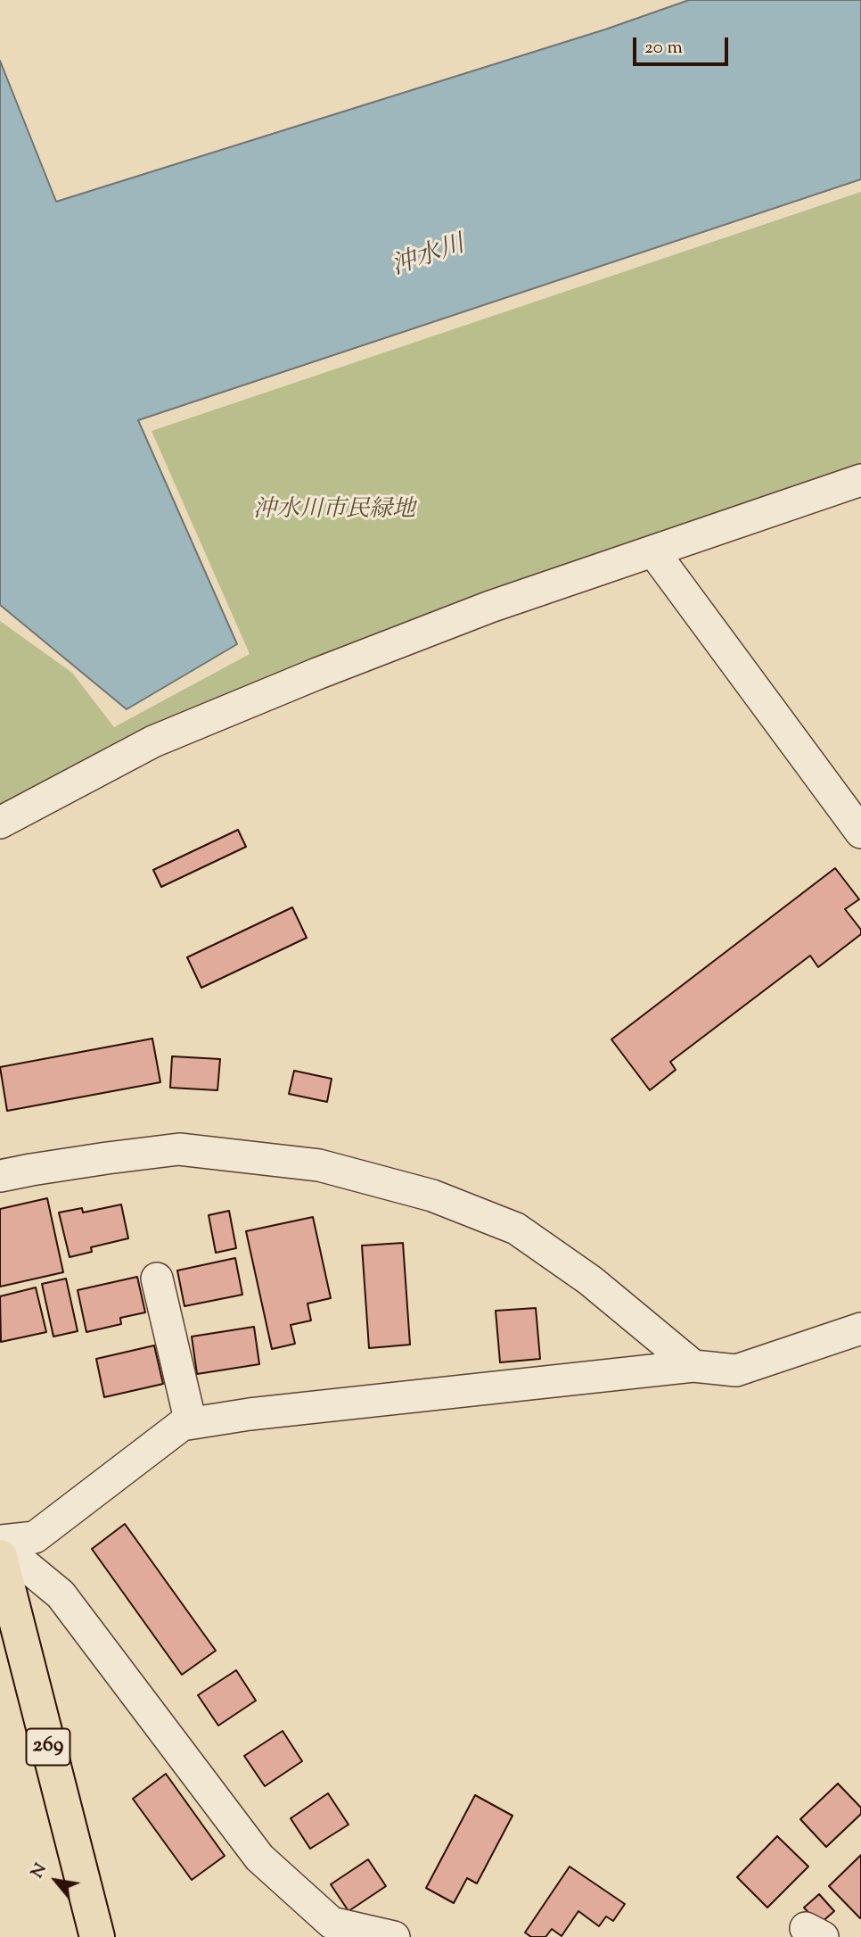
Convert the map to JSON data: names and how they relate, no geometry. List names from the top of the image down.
{
  "streets": {
    "highway": ["269"]
  },
  "water": ["沖水川"],
  "parks": ["沖水川市民緑地"],
  "scale_bar": "20 m",
  "north": "top left"
}
